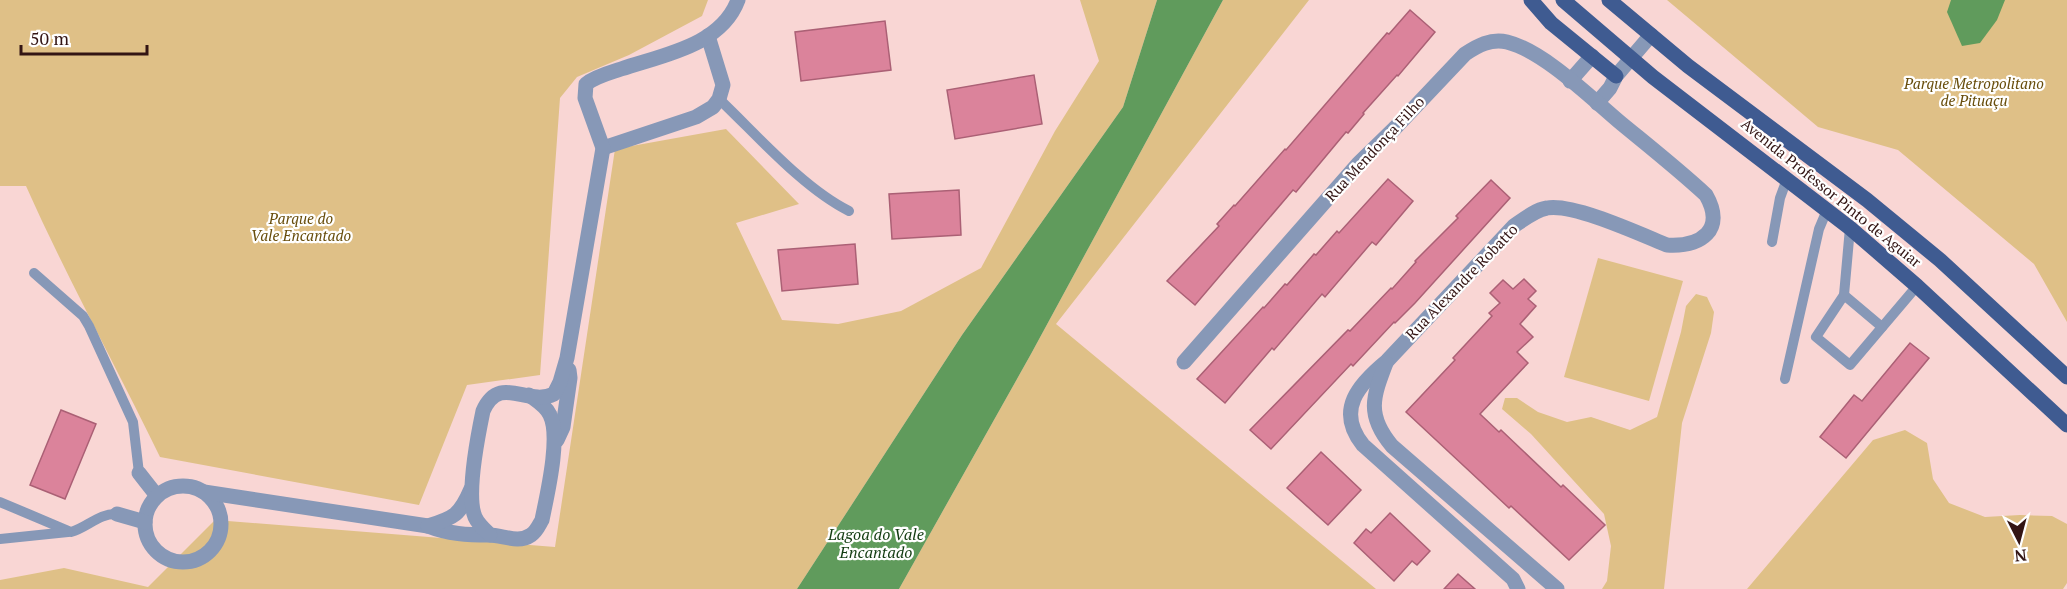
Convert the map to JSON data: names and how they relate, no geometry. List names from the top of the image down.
{
  "streets": {
    "main road": ["Avenida Professor Pinto de Aguiar"],
    "street": ["Rua Mendonça Filho", "Rua Alexandre Robatto"]
  },
  "crossings": [
    ["Rua Mendonça Filho", "Rua Alexandre Robatto"]
  ],
  "water": ["Lagoa do Vale Encantado"],
  "parks": ["Parque Metropolitano de Pituaçu", "Parque do Vale Encantado"],
  "scale_bar": "50 m",
  "north": "bottom"
}
